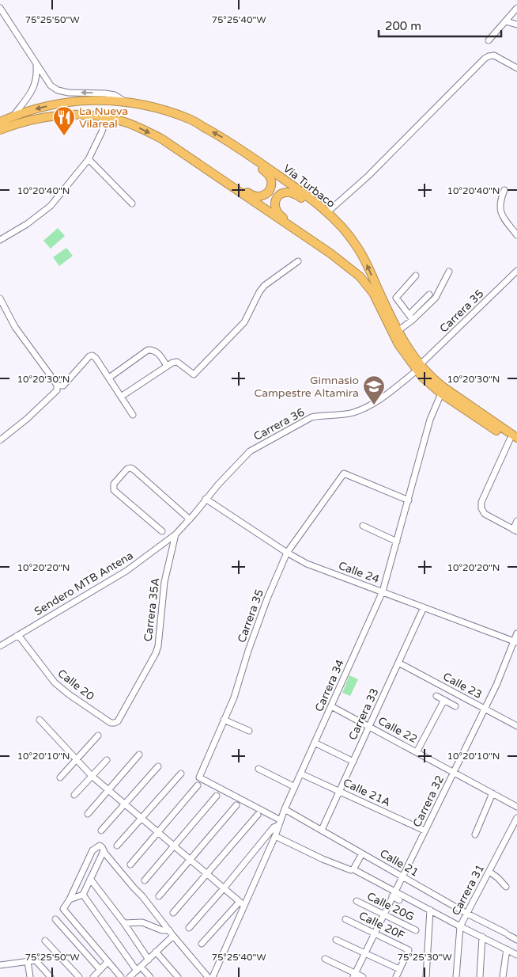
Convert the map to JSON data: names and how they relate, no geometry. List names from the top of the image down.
{
  "streets": {
    "highway": ["Vía Turbaco"],
    "street": [
      "Carrera 35",
      "Carrera 36",
      "Calle 24",
      "Sendero MTB Antena",
      "Carrera 35A",
      "Calle 20",
      "Carrera 34",
      "Calle 23",
      "Carrera 33",
      "Calle 22",
      "Calle 21A",
      "Carrera 32",
      "Calle 21",
      "Carrera 31",
      "Calle 20G",
      "Calle 20F"
    ]
  },
  "crossings": [
    ["Vía Turbaco", "Carrera 35"],
    ["Vía Turbaco", "Carrera 36"],
    ["Vía Turbaco", "Carrera 34"],
    ["Carrera 35", "Carrera 36"],
    ["Carrera 35", "Calle 24"],
    ["Carrera 35", "Carrera 34"],
    ["Carrera 36", "Calle 24"],
    ["Carrera 36", "Sendero MTB Antena"],
    ["Carrera 36", "Carrera 35A"],
    ["Calle 24", "Carrera 34"],
    ["Calle 24", "Carrera 33"],
    ["Calle 24", "Carrera 32"],
    ["Sendero MTB Antena", "Carrera 35A"],
    ["Sendero MTB Antena", "Calle 20"],
    ["Carrera 35A", "Calle 20"],
    ["Carrera 34", "Calle 22"],
    ["Carrera 34", "Calle 21A"],
    ["Carrera 34", "Calle 21"],
    ["Calle 23", "Carrera 33"],
    ["Calle 23", "Carrera 32"],
    ["Carrera 33", "Calle 22"],
    ["Carrera 33", "Calle 21A"],
    ["Carrera 33", "Calle 21"],
    ["Calle 22", "Carrera 32"],
    ["Calle 21A", "Carrera 32"],
    ["Carrera 32", "Calle 21"],
    ["Carrera 32", "Calle 20G"],
    ["Carrera 32", "Calle 20F"],
    ["Calle 21", "Carrera 31"]
  ],
  "places": {
    "restaurant": ["La Nueva Vilareal"],
    "school or university": ["Gimnasio Campestre Altamira"]
  },
  "scale_bar": "200 m",
  "coordinates": [
    "75°25'50\"W",
    "75°25'40\"W",
    "10°20'40\"N",
    "10°20'30\"N",
    "10°20'20\"N",
    "10°20'10\"N",
    "75°25'30\"W"
  ]
}
